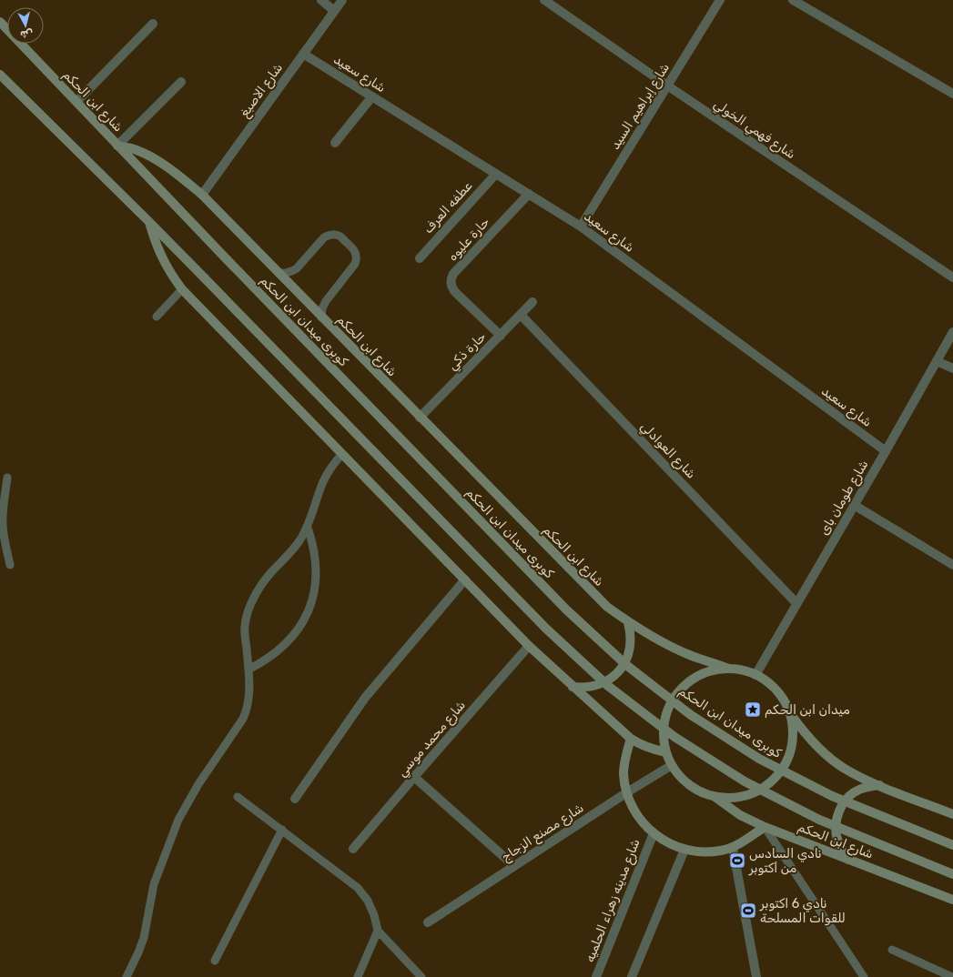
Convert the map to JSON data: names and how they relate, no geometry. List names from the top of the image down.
{
  "streets": {
    "main road": ["شارع ابن الحكم", "كوبرى ميدان ابن الحكم"],
    "street": [
      "شارع سعيد",
      "شارع الاصبغ",
      "شارع إبراهيم السيد",
      "شارع فهمي الخولي",
      "عطفه العرف",
      "حارة عليوه",
      "حارة ذكي",
      "شارع العوادلي",
      "شارع طومان باى",
      "شارع محمد موسي",
      "شارع مصنع الزجاج",
      "شارع مدينه زهراء الحلميه"
    ]
  },
  "crossings": [
    ["شارع سعيد", "شارع الاصبغ"],
    ["شارع سعيد", "شارع إبراهيم السيد"],
    ["شارع سعيد", "عطفه العرف"],
    ["شارع سعيد", "حارة عليوه"],
    ["شارع سعيد", "شارع طومان باى"],
    ["شارع الاصبغ", "شارع ابن الحكم"],
    ["شارع ابن الحكم", "كوبرى ميدان ابن الحكم"],
    ["شارع ابن الحكم", "حارة ذكي"],
    ["شارع ابن الحكم", "شارع طومان باى"],
    ["شارع ابن الحكم", "شارع مصنع الزجاج"],
    ["شارع إبراهيم السيد", "شارع فهمي الخولي"],
    ["حارة عليوه", "حارة ذكي"],
    ["حارة ذكي", "شارع العوادلي"],
    ["شارع العوادلي", "شارع طومان باى"],
    ["شارع طومان باى", "شارع مصنع الزجاج"]
  ],
  "places": {
    "place": ["ميدان ابن الحكم"],
    "sports": ["نادي السادس من أكتوبر", "نادي 6 اكتوبر للقوات المسلحة"]
  },
  "north": "bottom"
}
